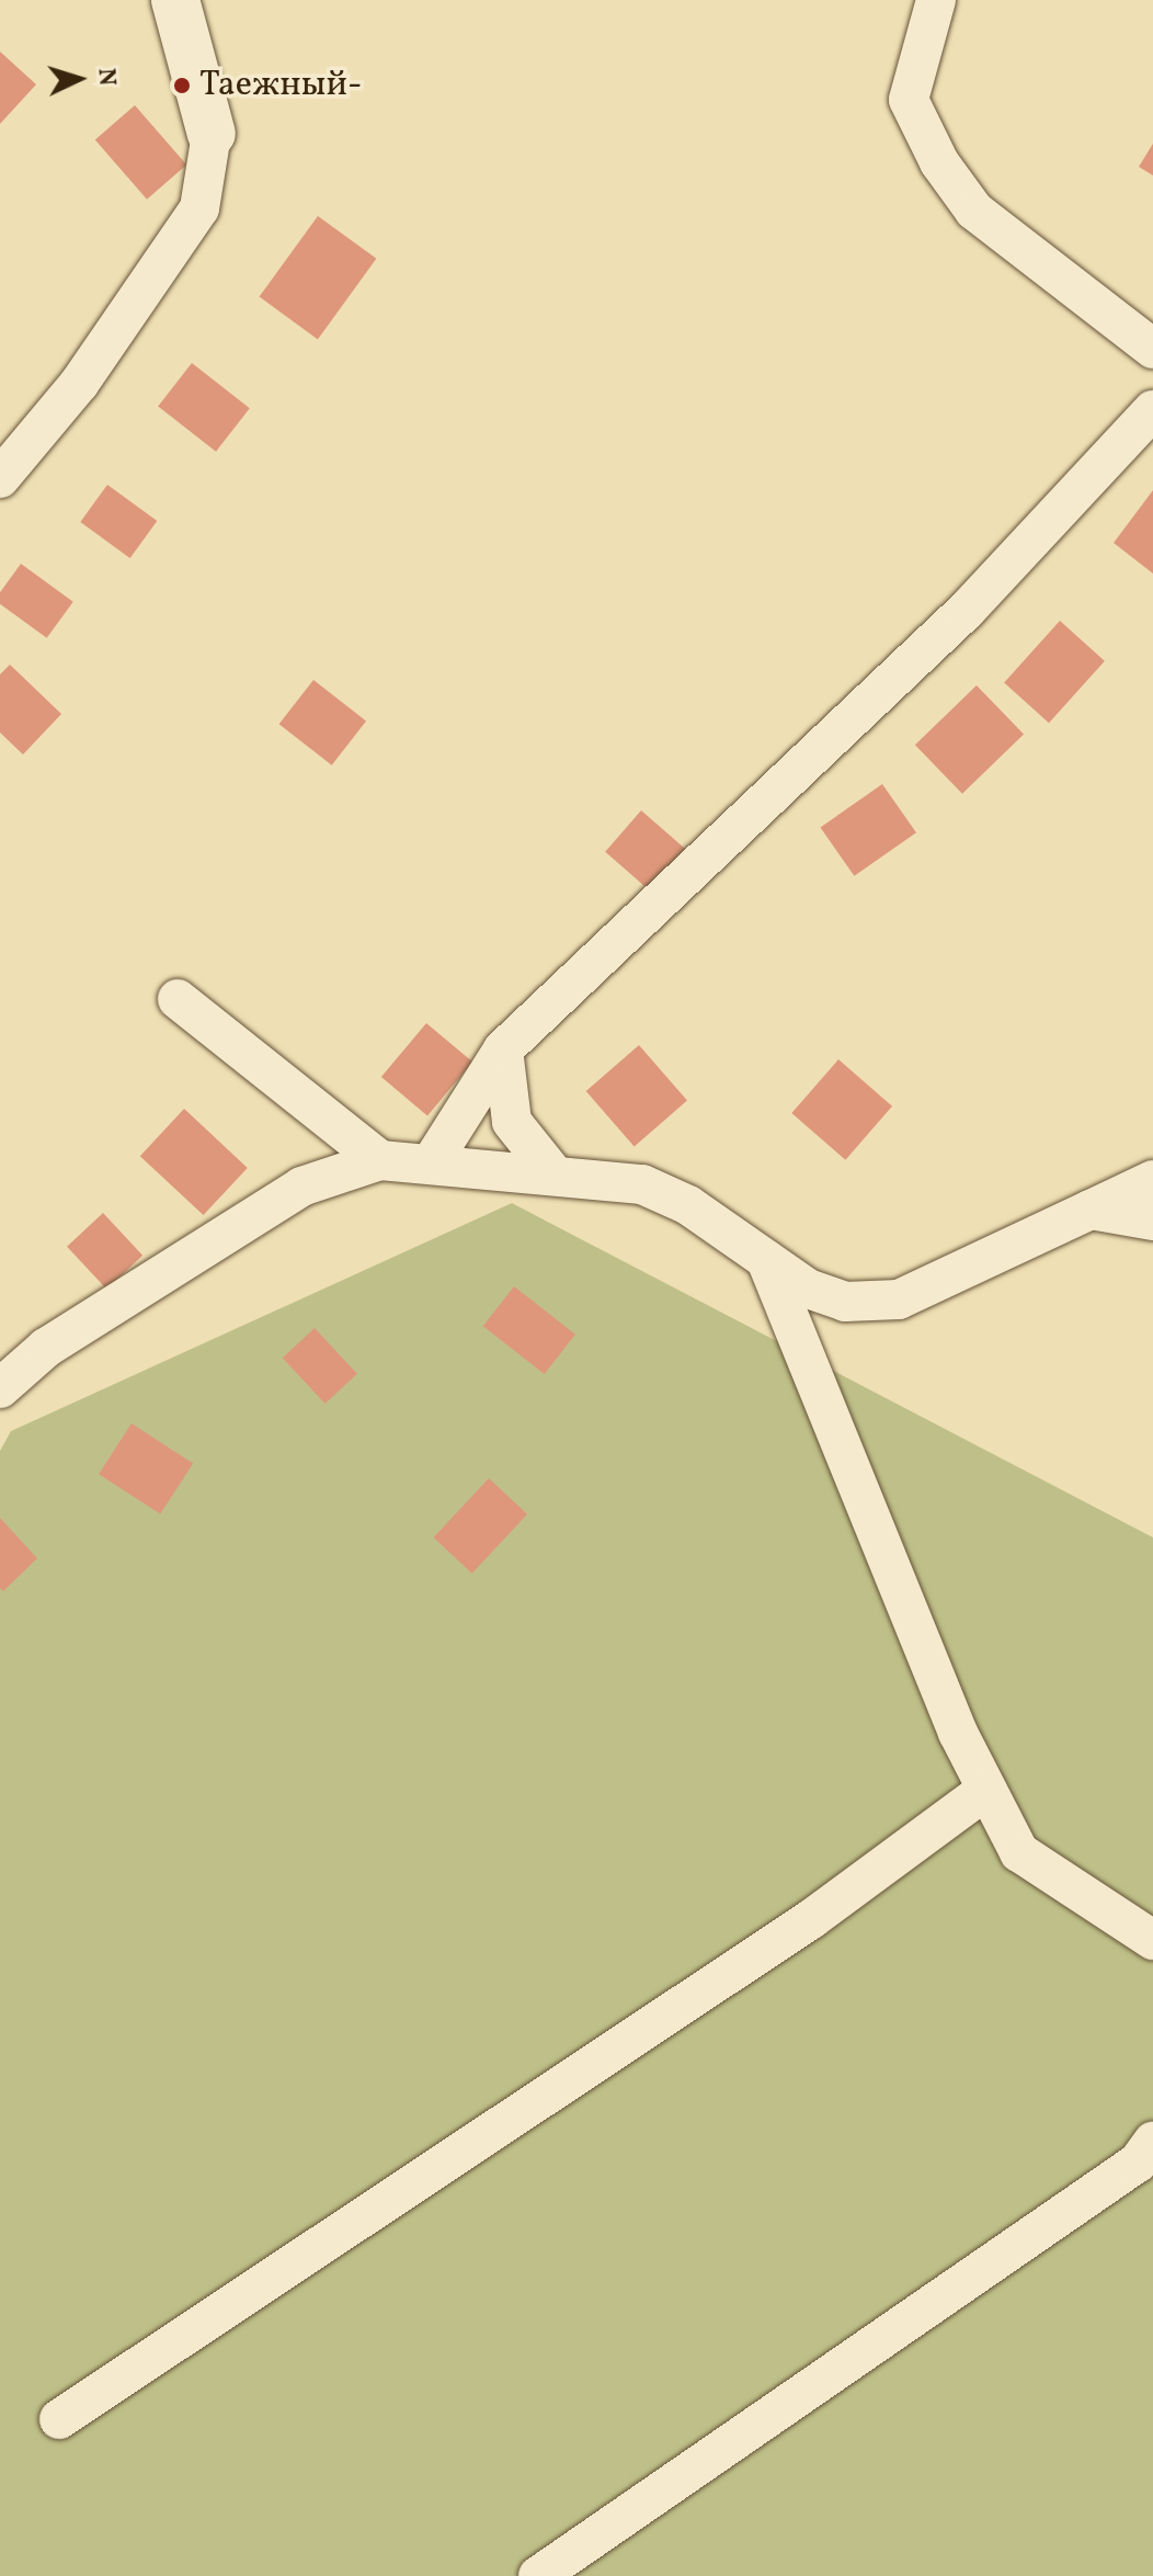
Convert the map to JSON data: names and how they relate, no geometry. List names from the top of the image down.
{
  "places": ["Таежный-"],
  "north": "right"
}
